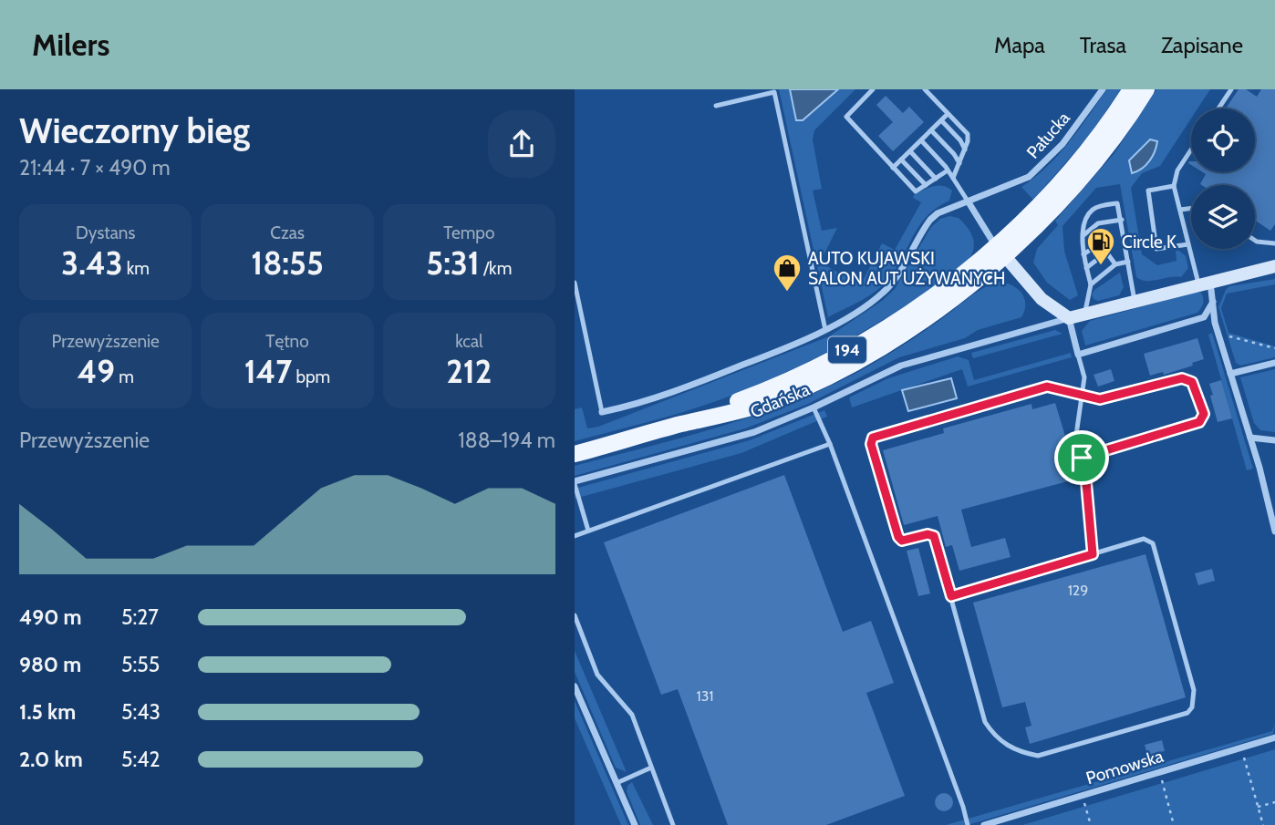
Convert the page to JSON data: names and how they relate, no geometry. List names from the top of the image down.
{
  "streets": {
    "main road": ["194", "Gdańska"],
    "street": ["Pałucka", "Pomowska"]
  },
  "crossings": [
    ["194", "Gdańska"]
  ],
  "places": {
    "fuel station": ["Circle K"],
    "shop": ["AUTO KUJAWSKI SALON AUT UŻYWANYCH"]
  },
  "house_numbers": ["129", "131"],
  "page": {
    "header": "Milers",
    "nav": ["Mapa", "Trasa", "Zapisane"],
    "heading": ["Wieczorny bieg", "21:44 · 7 × 490 m"],
    "stats": [
      ["Dystans", "3.43 km"],
      ["Czas", "18:55"],
      ["Tempo", "5:31 /km"],
      ["Przewyższenie", "49 m"],
      ["Tętno", "147 bpm"],
      ["kcal", "212"]
    ],
    "chart": ["Przewyższenie", "188–194 m"],
    "list": [
      {
        "name": "490 m",
        "note": "5:27"
      },
      {
        "name": "980 m",
        "note": "5:55"
      },
      {
        "name": "1.5 km",
        "note": "5:43"
      },
      {
        "name": "2.0 km",
        "note": "5:42"
      }
    ]
  }
}
